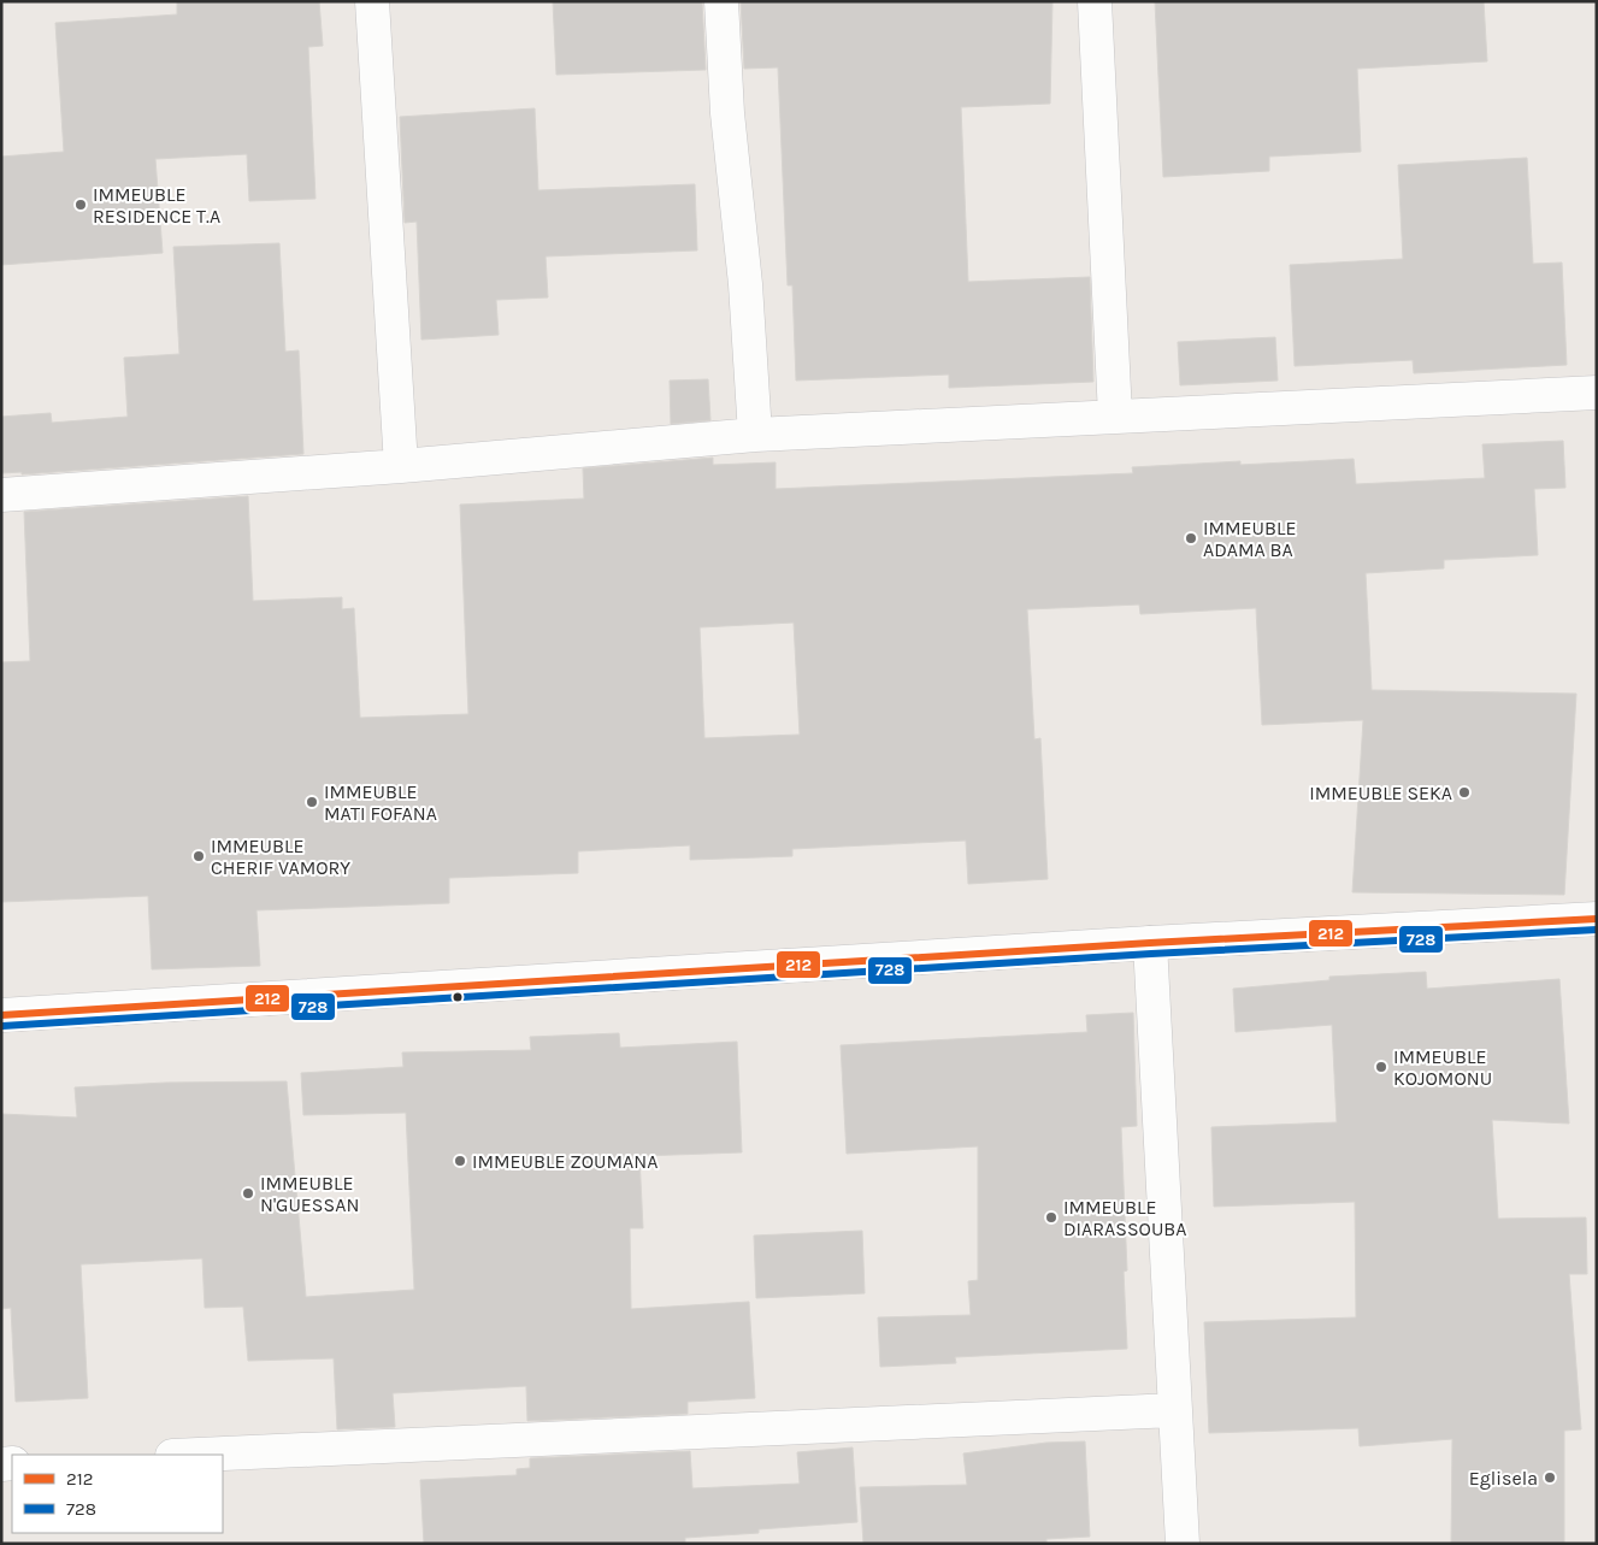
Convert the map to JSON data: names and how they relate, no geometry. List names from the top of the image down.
{
  "places": [
    "IMMEUBLE RESIDENCE T.A",
    "IMMEUBLE ADAMA BA",
    "IMMEUBLE SEKA",
    "IMMEUBLE MATI FOFANA",
    "IMMEUBLE CHERIF VAMORY",
    "IMMEUBLE KOJOMONU",
    "IMMEUBLE ZOUMANA",
    "IMMEUBLE N'GUESSAN",
    "IMMEUBLE DIARASSOUBA",
    "Eglisela"
  ],
  "lines": ["transit line 212", "transit line 728"],
  "legend": ["212", "728"]
}
